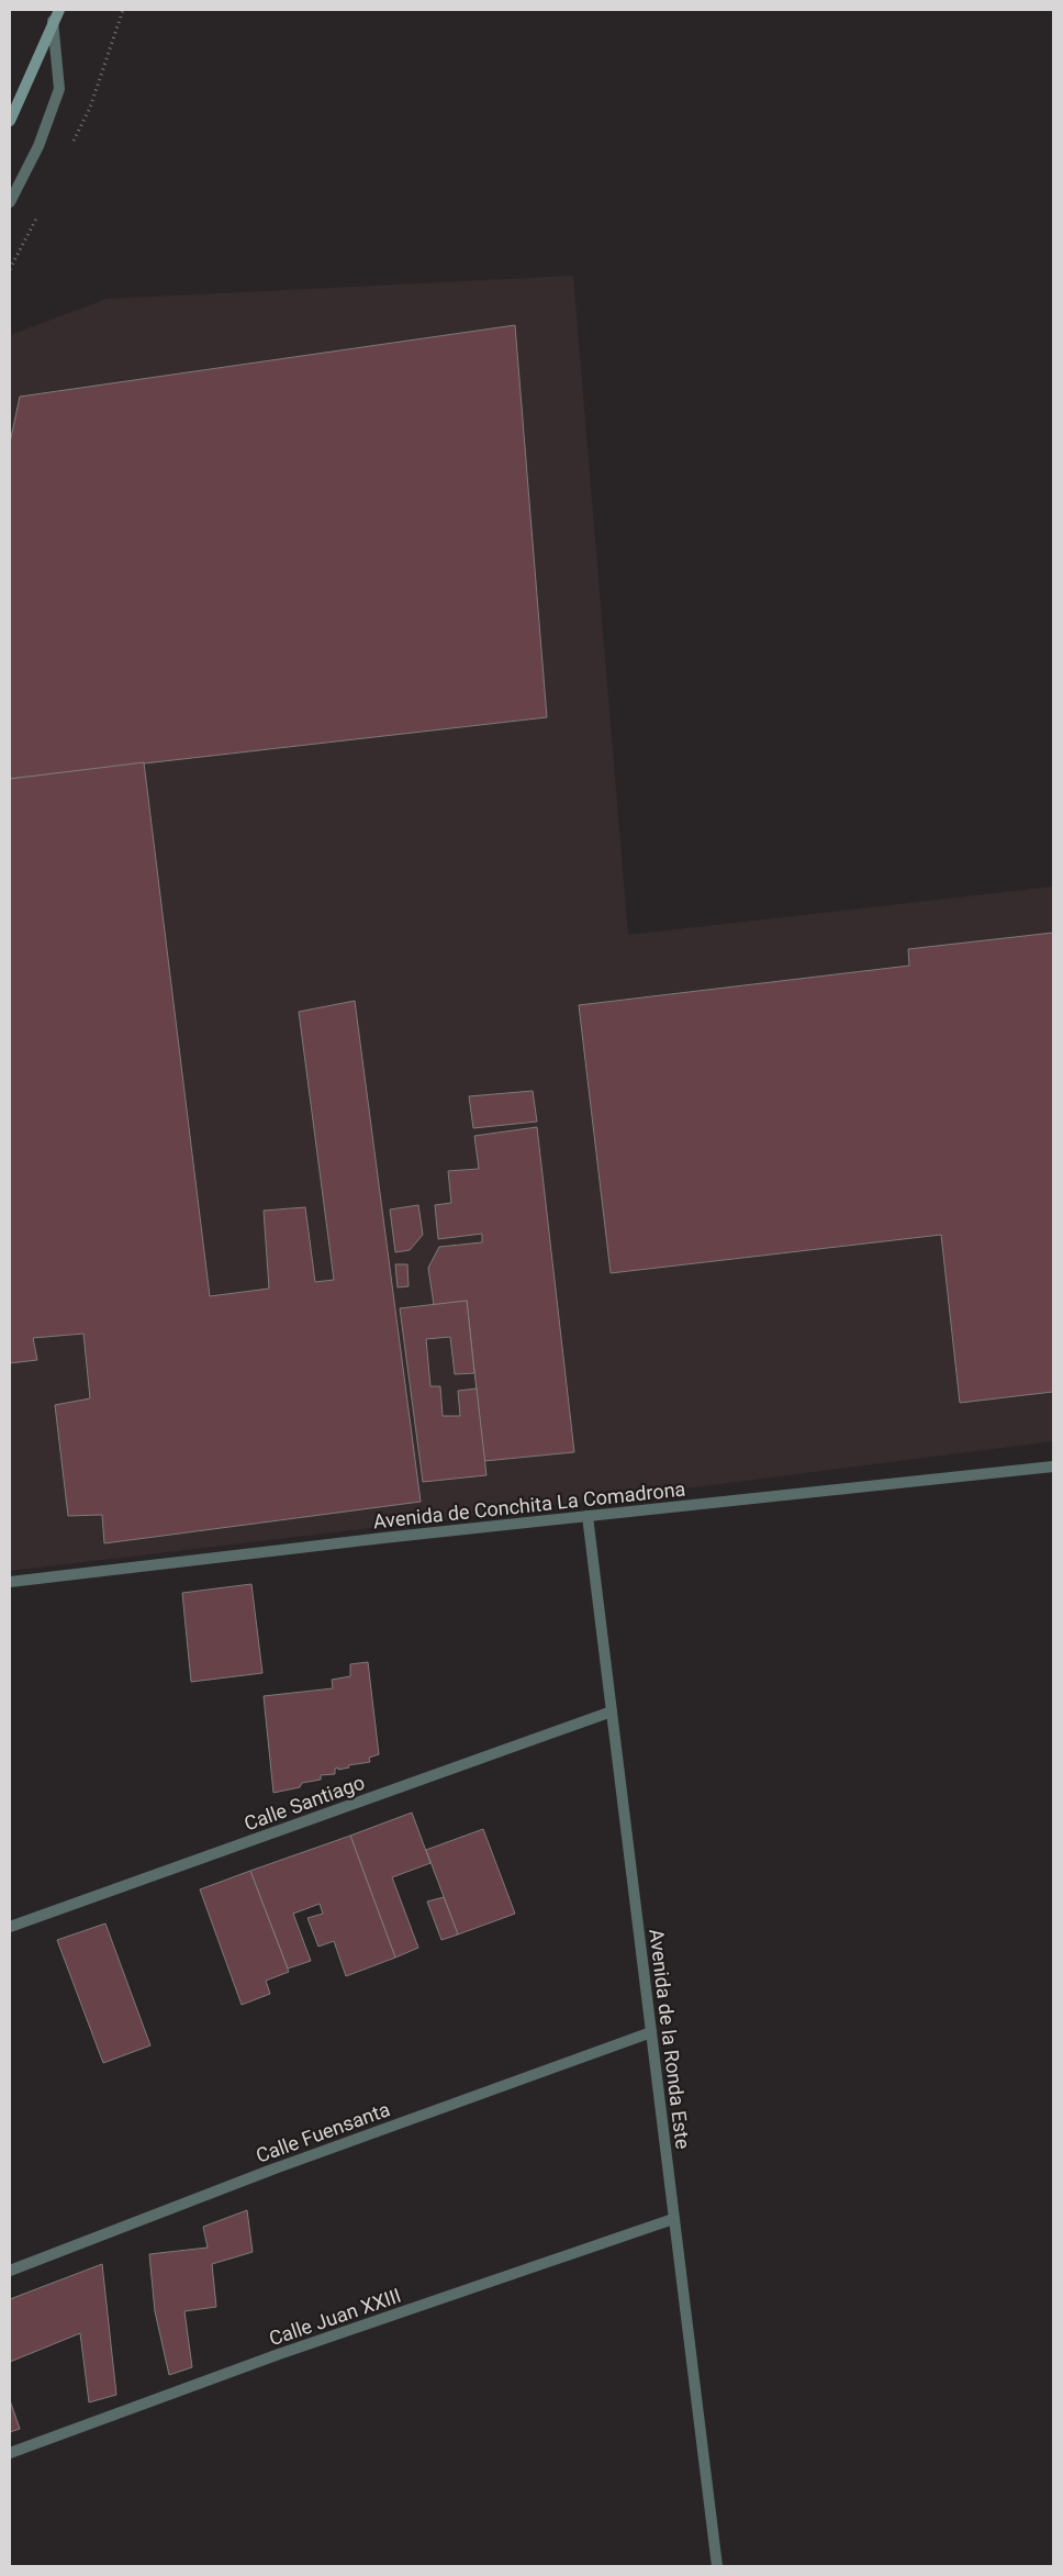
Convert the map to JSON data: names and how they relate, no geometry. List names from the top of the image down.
{
  "streets": {
    "street": [
      "Avenida de Conchita La Comadrona",
      "Calle Santiago",
      "Avenida de la Ronda Este",
      "Calle Fuensanta",
      "Calle Juan XXIII"
    ]
  },
  "crossings": [
    ["Avenida de Conchita La Comadrona", "Avenida de la Ronda Este"],
    ["Calle Santiago", "Avenida de la Ronda Este"],
    ["Avenida de la Ronda Este", "Calle Fuensanta"],
    ["Avenida de la Ronda Este", "Calle Juan XXIII"]
  ]
}
